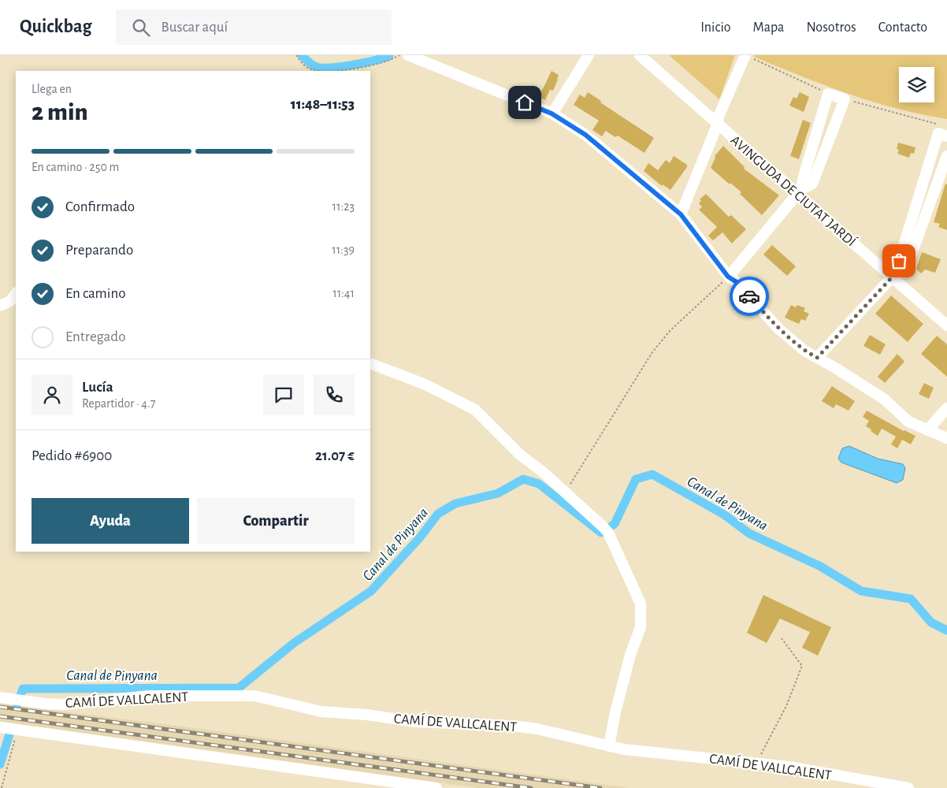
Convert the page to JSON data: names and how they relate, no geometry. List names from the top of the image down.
{
  "streets": {
    "street": ["AVINGUDA DE CIUTAT JARDÍ", "CAMÍ DE VALLCALENT"]
  },
  "water": ["Canal de Pinyana"],
  "page": {
    "header": "Quickbag",
    "search": "Buscar aquí",
    "nav": [
      "Inicio",
      "Mapa",
      "Nosotros",
      "Contacto"
    ],
    "heading": ["2 min", "Llega en", "11:48–11:53"],
    "panel": [
      "Lucía",
      "Repartidor · 4.7",
      "Pedido #6900",
      "21.07 €"
    ],
    "bar": "En camino · 250 m",
    "list": [
      ["Confirmado", "11:23"],
      ["Preparando", "11:39"],
      ["En camino", "11:41"],
      "Entregado"
    ],
    "buttons": ["Ayuda", "Compartir"]
  }
}
